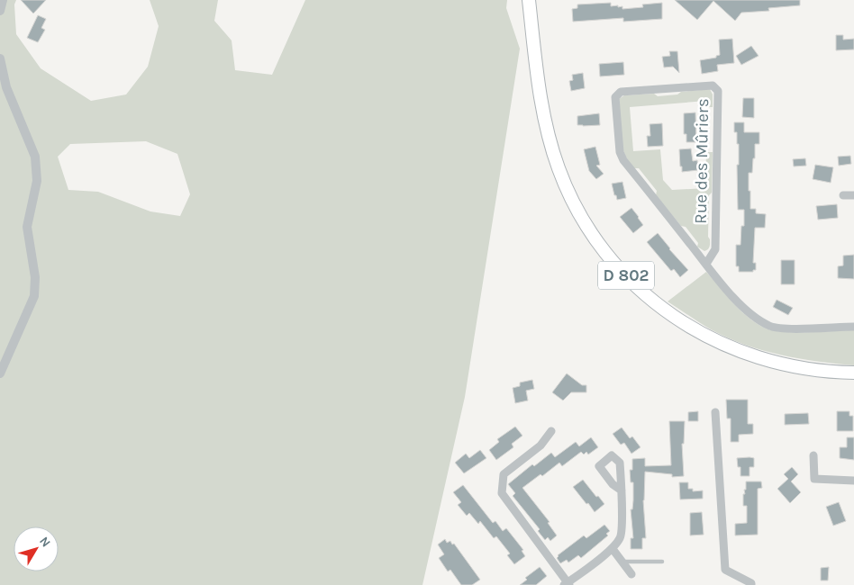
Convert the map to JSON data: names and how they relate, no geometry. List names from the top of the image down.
{
  "streets": {
    "main road": ["D 802"],
    "street": ["Rue des Mûriers"]
  },
  "north": "top right"
}
